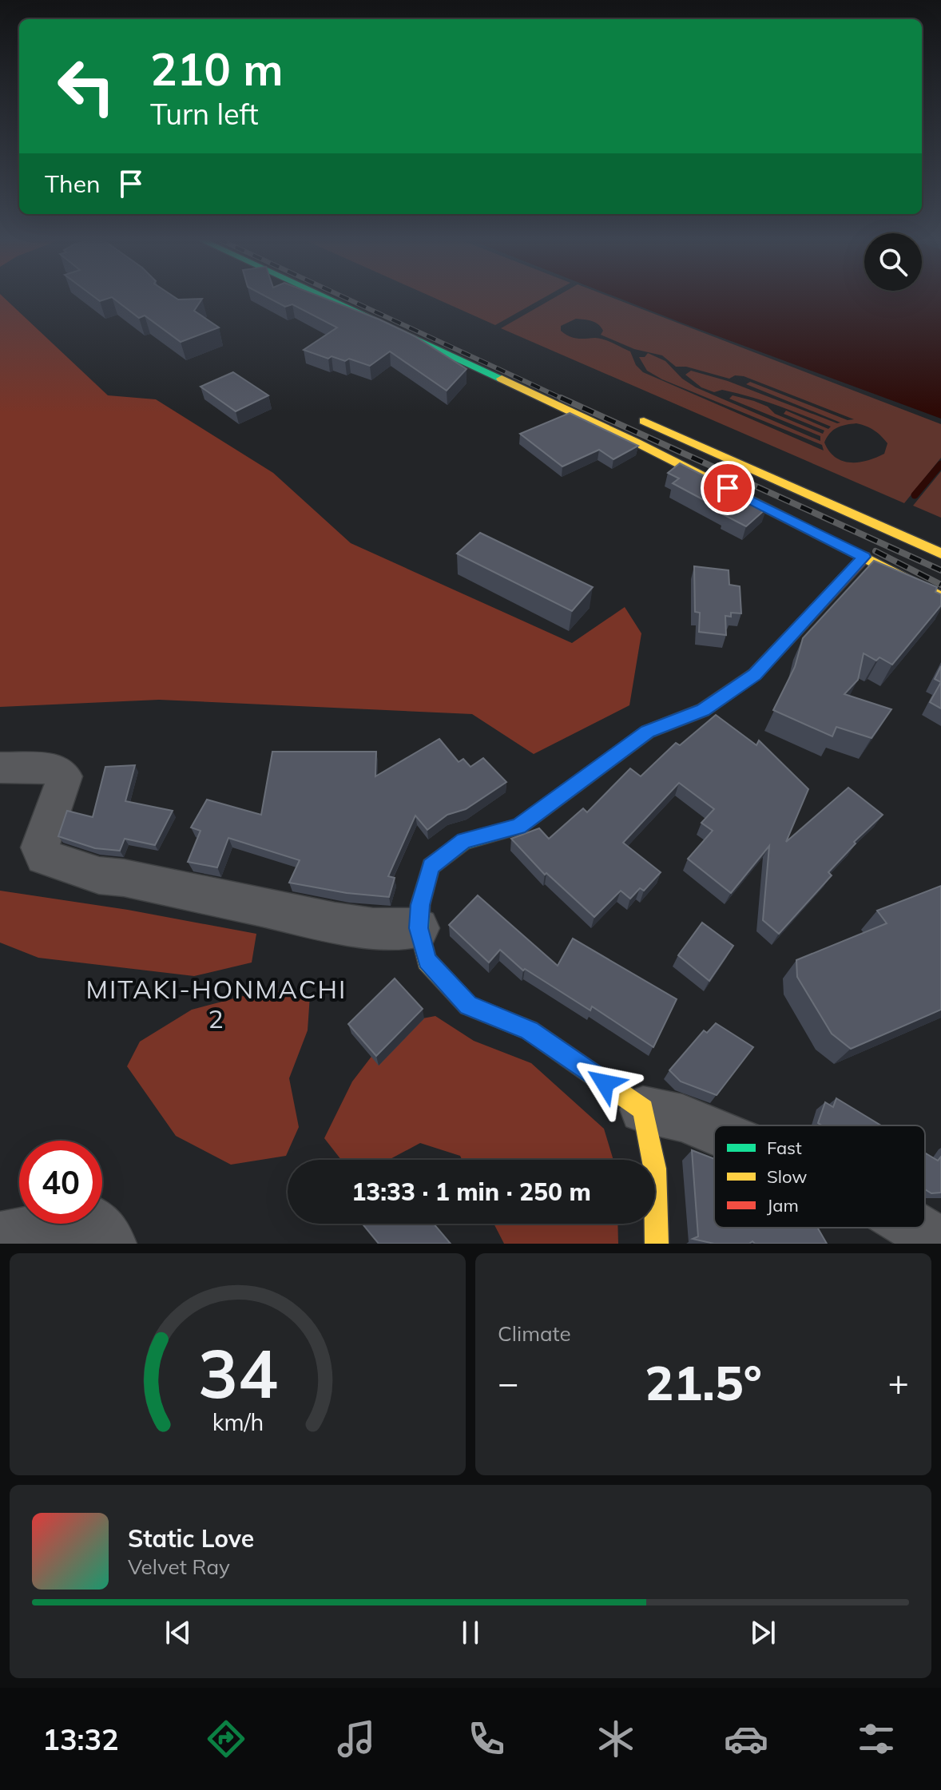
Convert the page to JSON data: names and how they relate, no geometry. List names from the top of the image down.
{
  "districts": ["MITAKI-HONMACHI 2"],
  "legend": ["Fast", "Slow", "Jam"],
  "page": {
    "turn": ["210 m", "Turn left"],
    "then": "Then",
    "limit": "40",
    "trip": "13:33 · 1 min · 250 m",
    "tile": "Climate",
    "heat": ["−", "21.5°", "+"],
    "song": ["Static Love", "Velvet Ray"],
    "tabs": "13:32",
    "gauge": ["34", "km/h"]
  }
}
